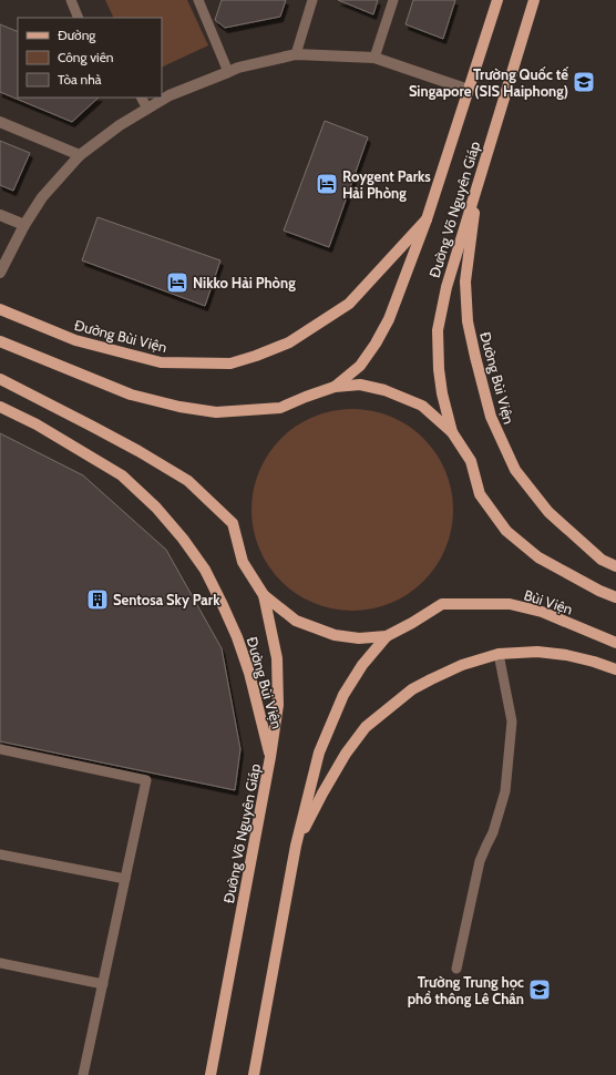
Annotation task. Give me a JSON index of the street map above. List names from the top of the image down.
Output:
{
  "streets": {
    "main road": ["Đường Võ Nguyên Giáp", "Đường Bùi Viện", "Bùi Viện"]
  },
  "crossings": [
    ["Đường Võ Nguyên Giáp", "Đường Bùi Viện"],
    ["Đường Võ Nguyên Giáp", "Bùi Viện"]
  ],
  "places": {
    "school or university": ["Trường Quốc tế Singapore (SIS Haiphong)", "Trường Trung học phổ thông Lê Chân"],
    "hotel": ["Roygent Parks Hải Phòng", "Nikko Hải Phòng"],
    "building": ["Sentosa Sky Park"]
  },
  "legend": ["Đường", "Công viên", "Tòa nhà"]
}
